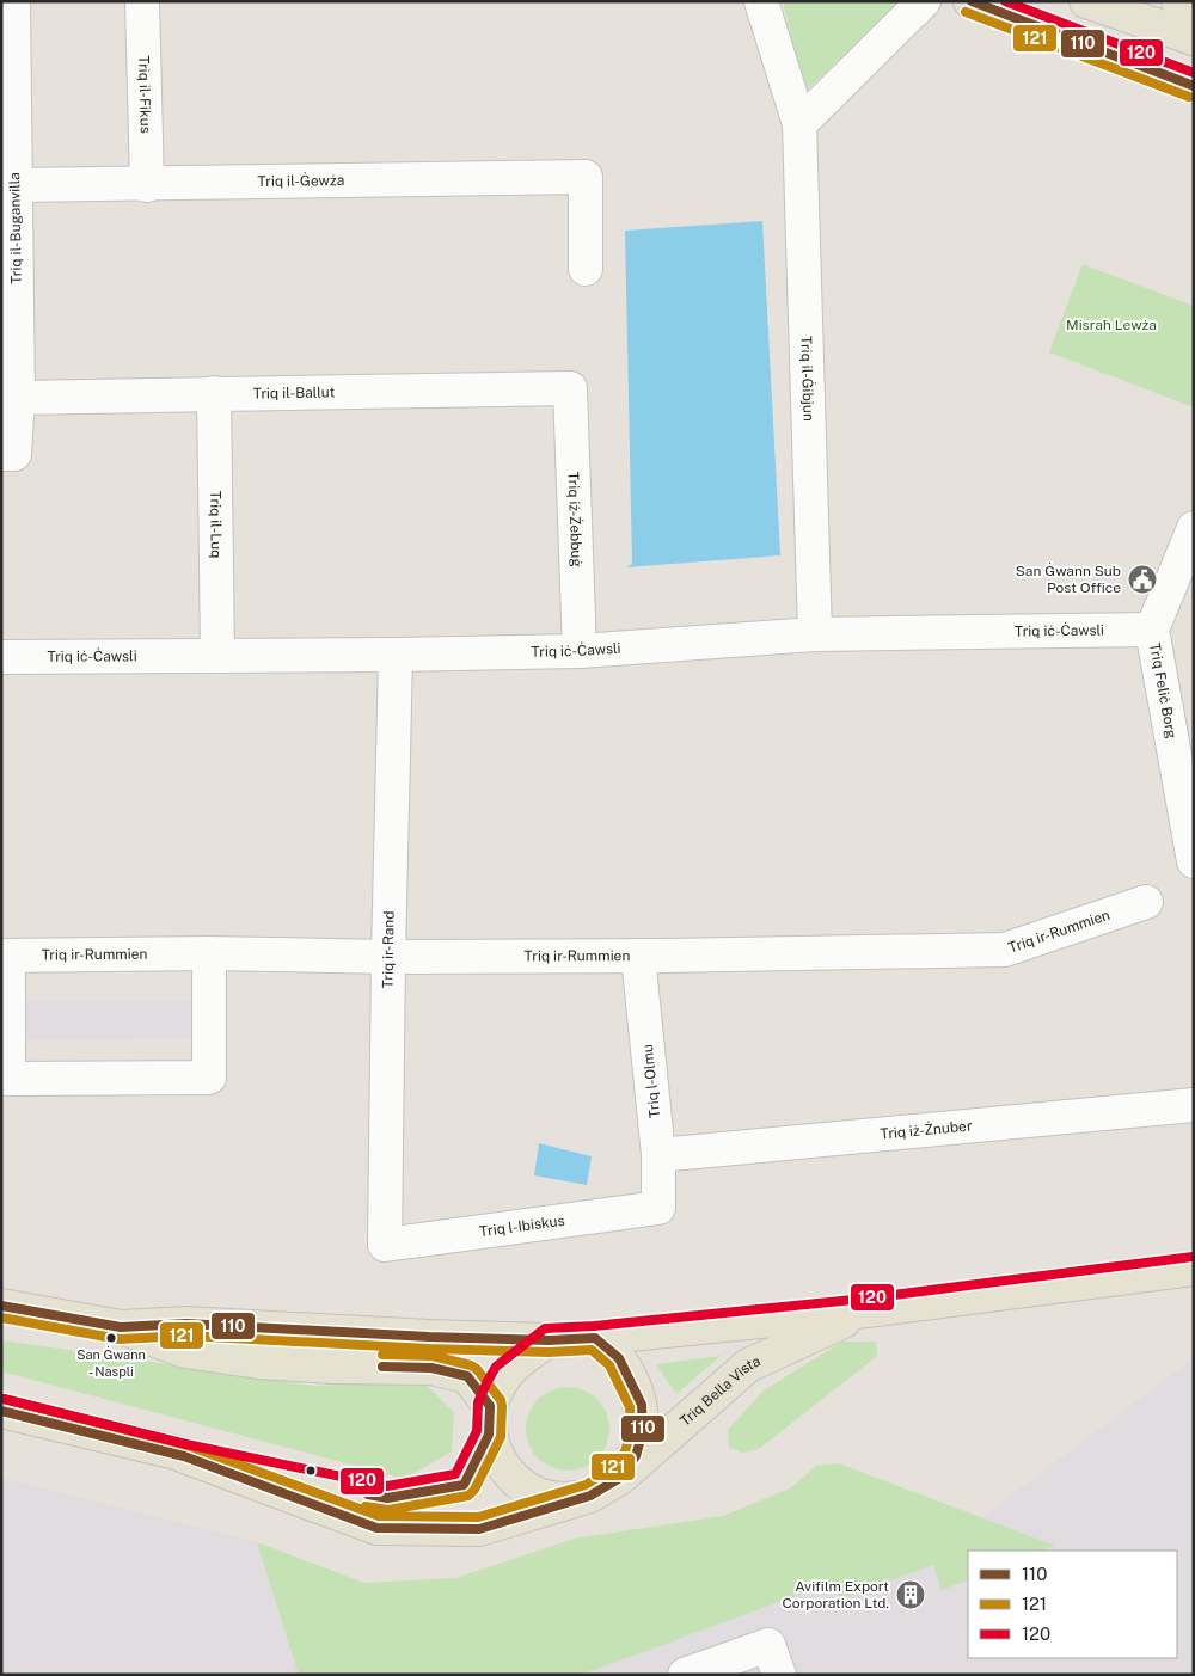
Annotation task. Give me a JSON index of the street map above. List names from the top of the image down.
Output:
{
  "streets": {
    "main road": ["Triq Bella Vista"],
    "street": [
      "Triq il-Fikus",
      "Triq il-Ġewża",
      "Triq il-Buganvilla",
      "Triq il-Ġibjun",
      "Triq il-Ballut",
      "Triq iż-Żebbuġ",
      "Triq il-Luq",
      "Triq iċ-Ċawsli",
      "Triq Feliċ Borg",
      "Triq ir-Rummien",
      "Triq ir-Rand",
      "Triq l-Olmu",
      "Triq iż-Żnuber",
      "Triq l-Ibiskus"
    ]
  },
  "crossings": [
    ["Triq il-Fikus", "Triq il-Ġewża"],
    ["Triq il-Ġewża", "Triq il-Buganvilla"],
    ["Triq il-Buganvilla", "Triq il-Ballut"],
    ["Triq il-Ġibjun", "Triq iċ-Ċawsli"],
    ["Triq il-Ballut", "Triq iż-Żebbuġ"],
    ["Triq il-Ballut", "Triq il-Luq"],
    ["Triq iż-Żebbuġ", "Triq iċ-Ċawsli"],
    ["Triq il-Luq", "Triq iċ-Ċawsli"],
    ["Triq iċ-Ċawsli", "Triq Feliċ Borg"],
    ["Triq iċ-Ċawsli", "Triq ir-Rand"],
    ["Triq ir-Rummien", "Triq ir-Rand"],
    ["Triq ir-Rummien", "Triq l-Olmu"],
    ["Triq ir-Rand", "Triq l-Ibiskus"],
    ["Triq l-Olmu", "Triq iż-Żnuber"],
    ["Triq l-Olmu", "Triq l-Ibiskus"]
  ],
  "parks": ["Misraħ Lewża"],
  "places": {
    "public building": ["San Ġwann Sub Post Office"],
    "other": ["San Ġwann - Naspli"],
    "building": ["Avifilm Export Corporation Ltd."]
  },
  "lines": ["transit line 110", "transit line 120", "transit line 121"],
  "legend": ["110", "121", "120"]
}
